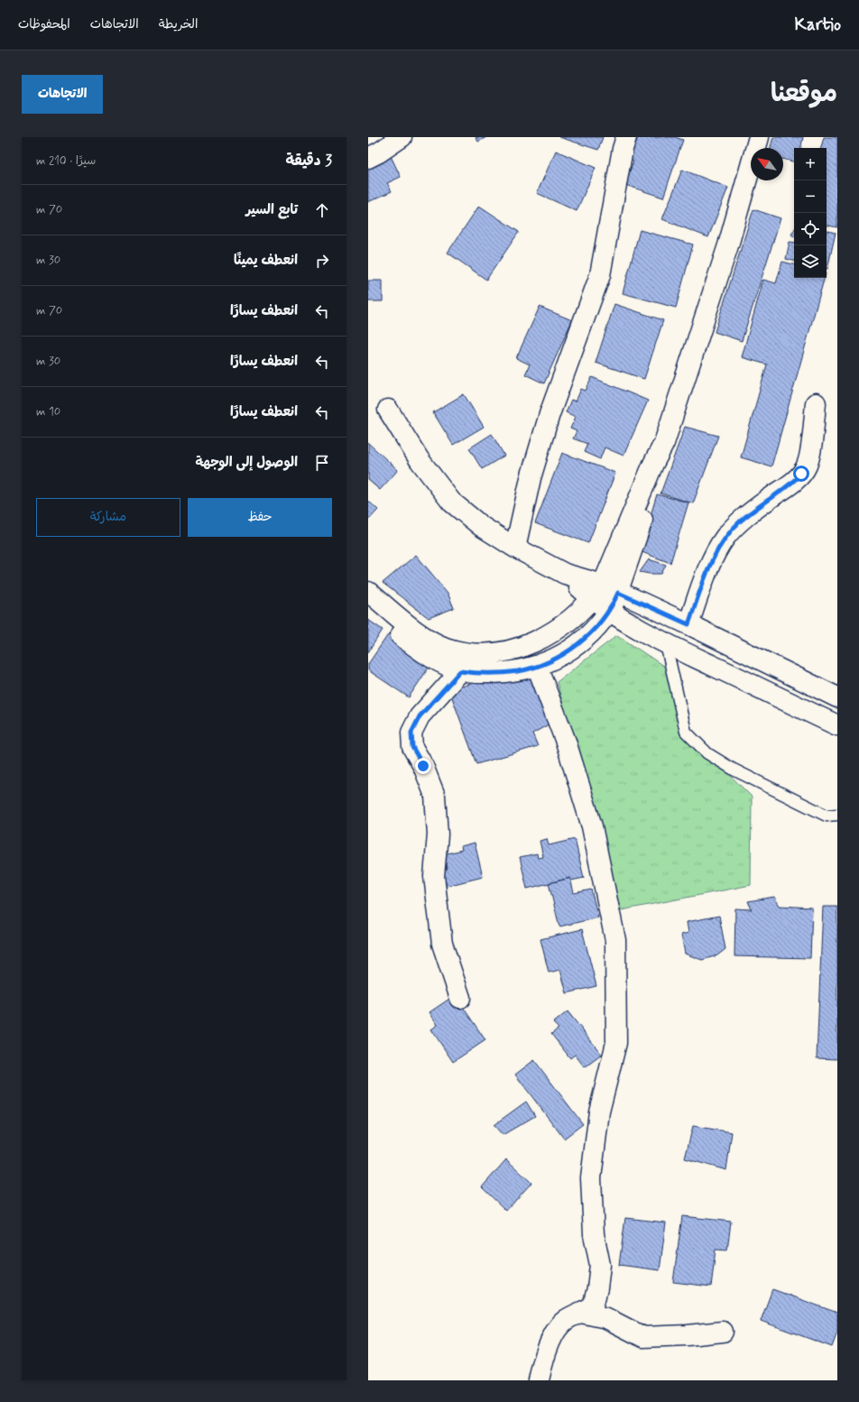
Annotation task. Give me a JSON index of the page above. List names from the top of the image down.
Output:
{
  "north": "top left",
  "page": {
    "header": "Kartio",
    "nav": ["الخريطة", "الاتجاهات", "المحفوظات"],
    "title": "موقعنا",
    "buttons": [
      "الاتجاهات",
      ["حفظ", "مشاركة"]
    ],
    "heading": ["3 دقيقة", "سيرًا · 210 m"],
    "map_buttons": ["+", "−"],
    "list": [
      ["تابع السير", "70 m"],
      ["انعطف يمينًا", "30 m"],
      ["انعطف يسارًا", "70 m"],
      ["انعطف يسارًا", "30 m"],
      ["انعطف يسارًا", "10 m"],
      "الوصول إلى الوجهة"
    ]
  }
}
